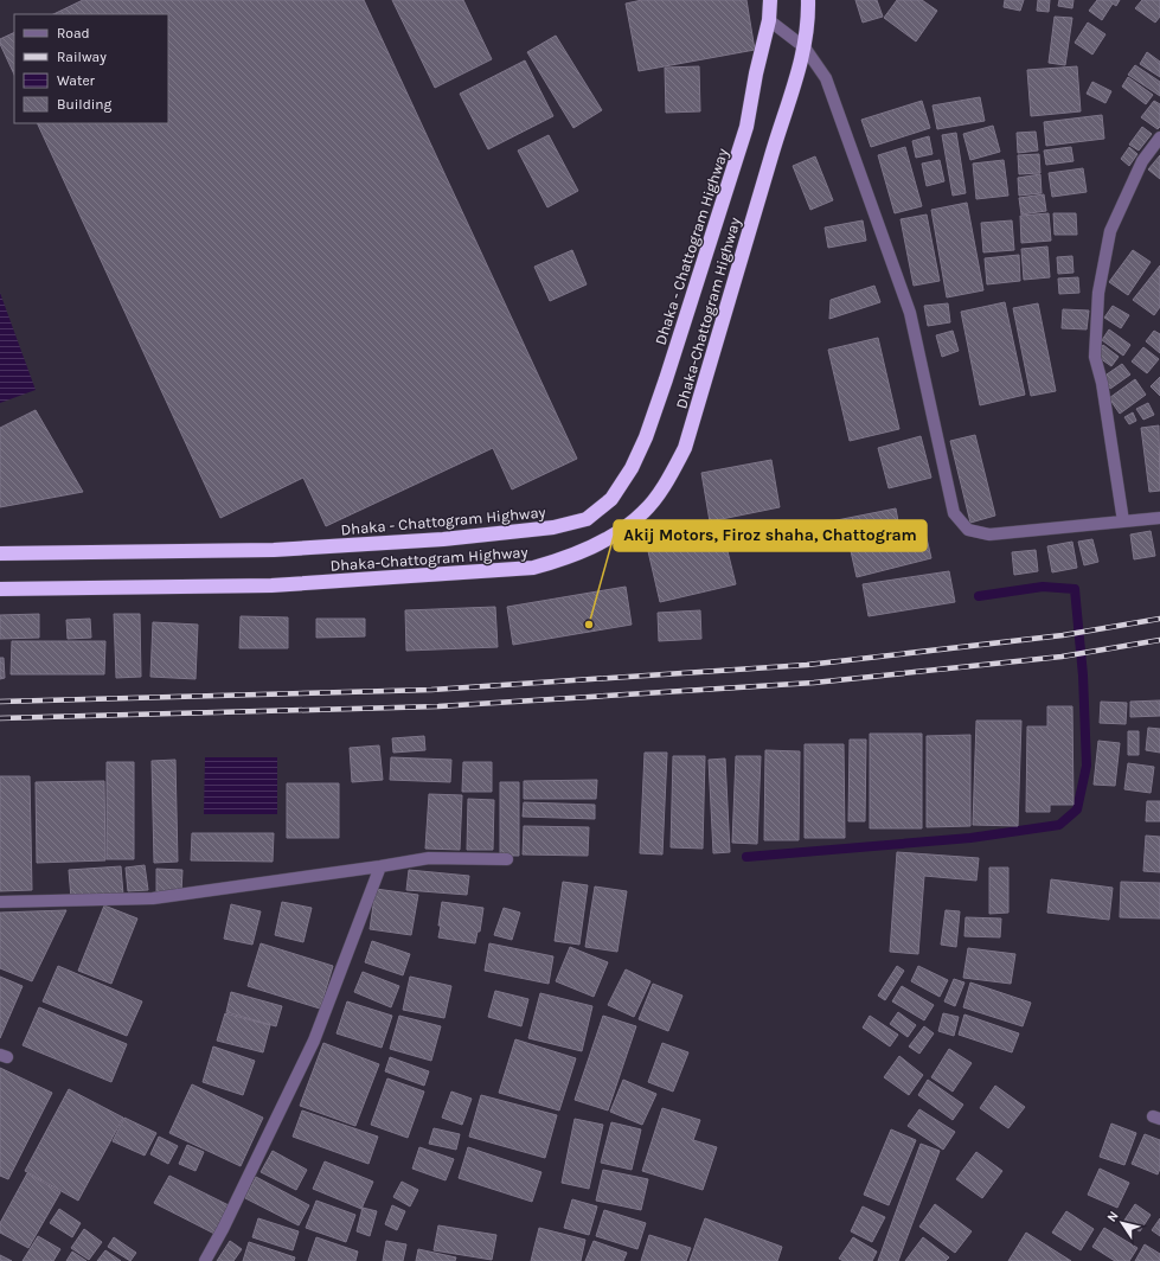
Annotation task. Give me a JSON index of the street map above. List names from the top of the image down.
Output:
{
  "streets": {
    "highway": ["Dhaka - Chattogram Highway", "Dhaka-Chattogram Highway"]
  },
  "places": ["Akij Motors, Firoz shaha, Chattogram"],
  "legend": [
    "Road",
    "Railway",
    "Water",
    "Building"
  ],
  "north": "top left"
}
